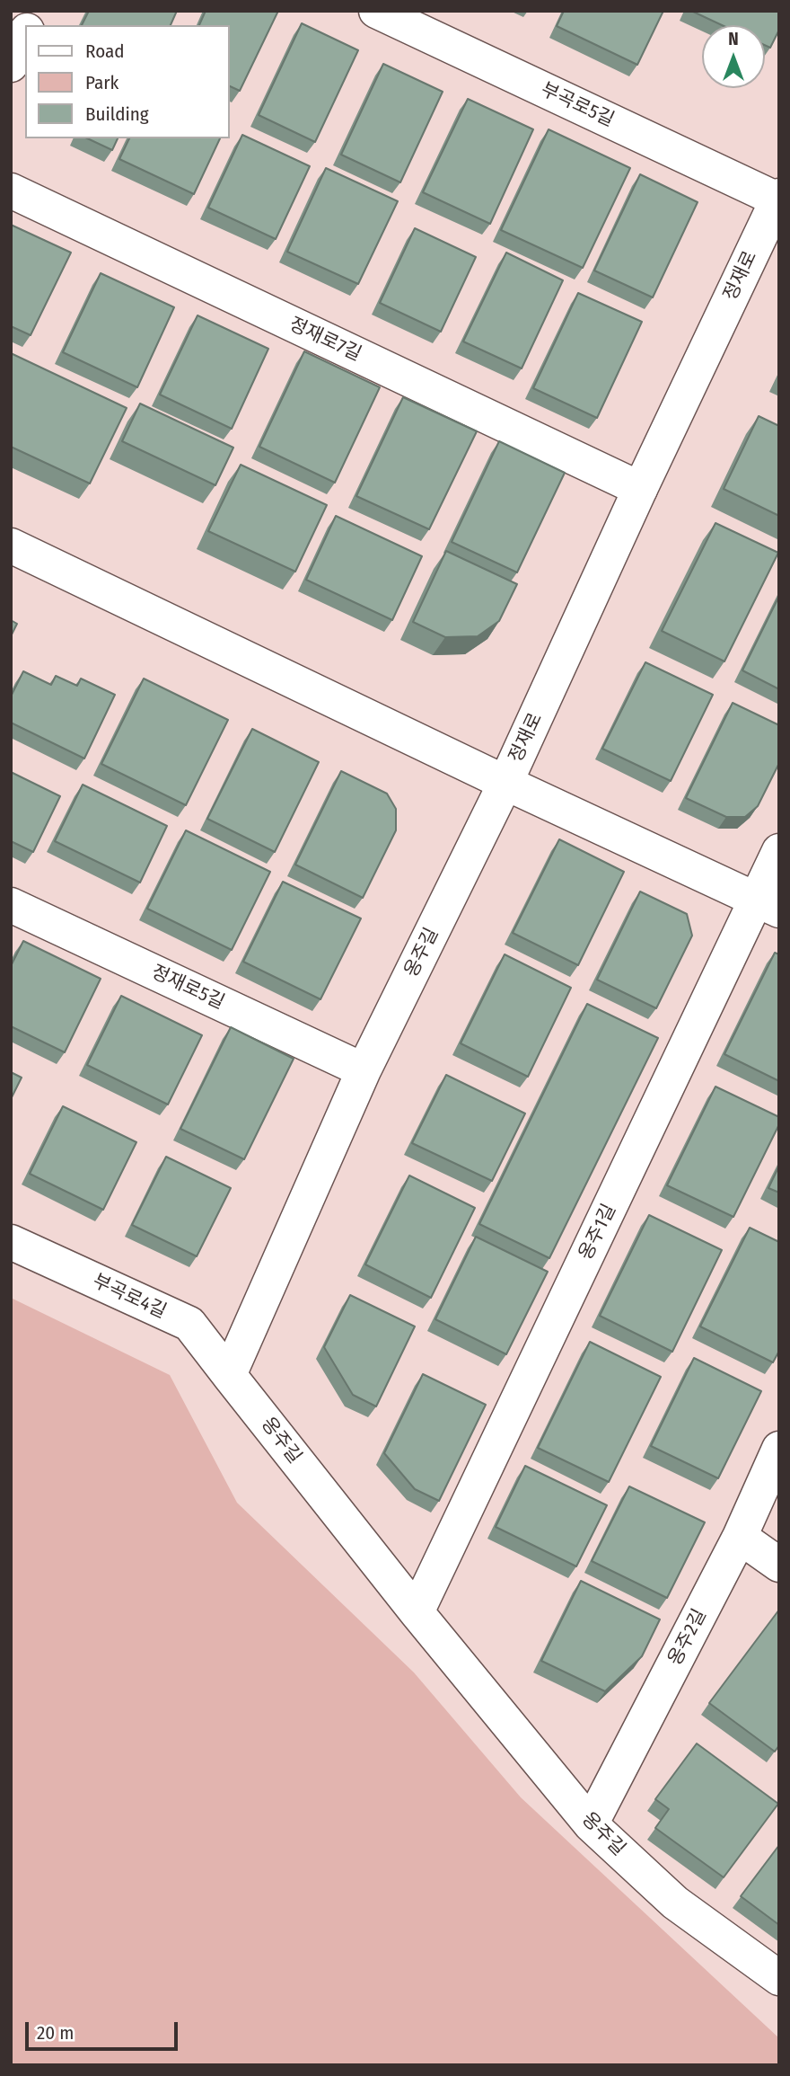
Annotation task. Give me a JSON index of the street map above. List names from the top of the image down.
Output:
{
  "streets": {
    "street": [
      "부곡로5길",
      "정재로",
      "정재로7길",
      "옹주길",
      "정재로5길",
      "옹주1길",
      "부곡로4길",
      "옹주2길"
    ]
  },
  "crossings": [
    ["부곡로5길", "정재로"],
    ["정재로", "정재로7길"],
    ["정재로", "옹주길"],
    ["옹주길", "정재로5길"],
    ["옹주길", "옹주1길"],
    ["옹주길", "부곡로4길"],
    ["옹주길", "옹주2길"]
  ],
  "legend": ["Road", "Park", "Building"],
  "scale_bar": "20 m",
  "north": "top"
}
